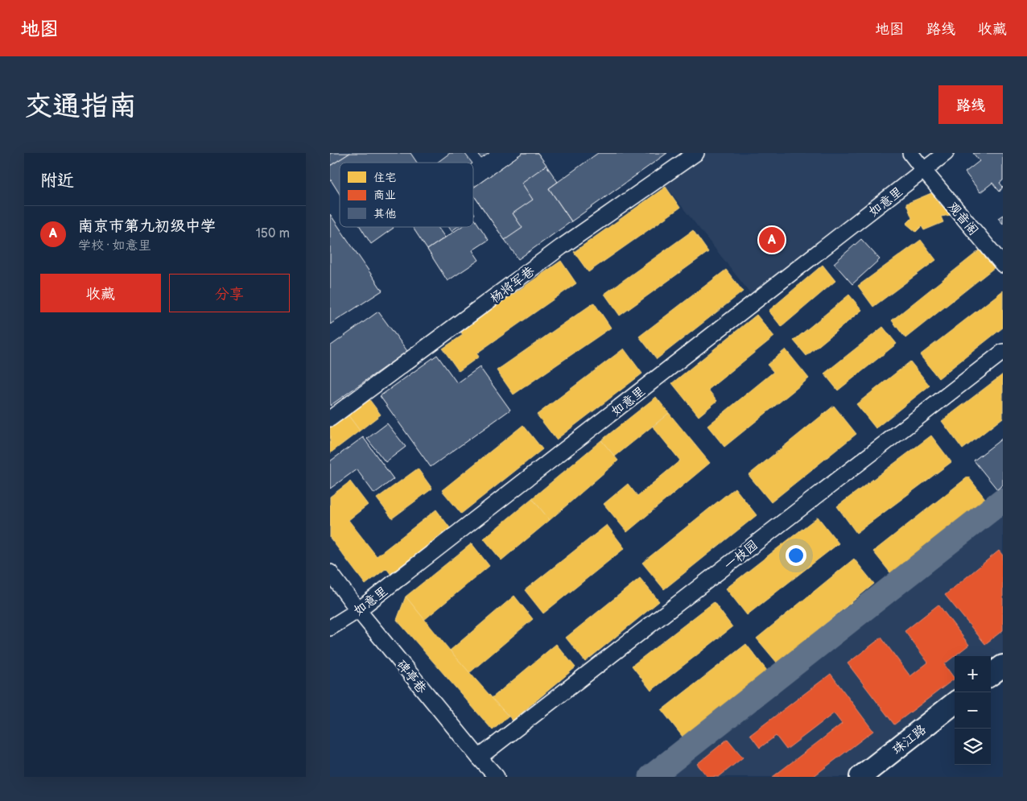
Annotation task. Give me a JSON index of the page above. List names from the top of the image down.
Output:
{
  "streets": {
    "main road": ["珠江路"],
    "street": [
      "如意里",
      "观音阁",
      "杨将军巷",
      "一枝园",
      "碑亭巷"
    ]
  },
  "crossings": [
    ["如意里", "观音阁"],
    ["如意里", "碑亭巷"],
    ["一枝园", "碑亭巷"]
  ],
  "legend": ["住宅", "商业", "其他"],
  "page": {
    "header": "地图",
    "nav": ["地图", "路线", "收藏"],
    "buttons": [
      "路线",
      ["收藏", "分享"]
    ],
    "title": "交通指南",
    "heading": "附近",
    "list": [
      {
        "mark": "A",
        "name": "南京市第九初级中学",
        "note": "学校 · 如意里",
        "value": "150 m"
      }
    ],
    "pins": "A",
    "map_buttons": ["+", "−"]
  }
}
